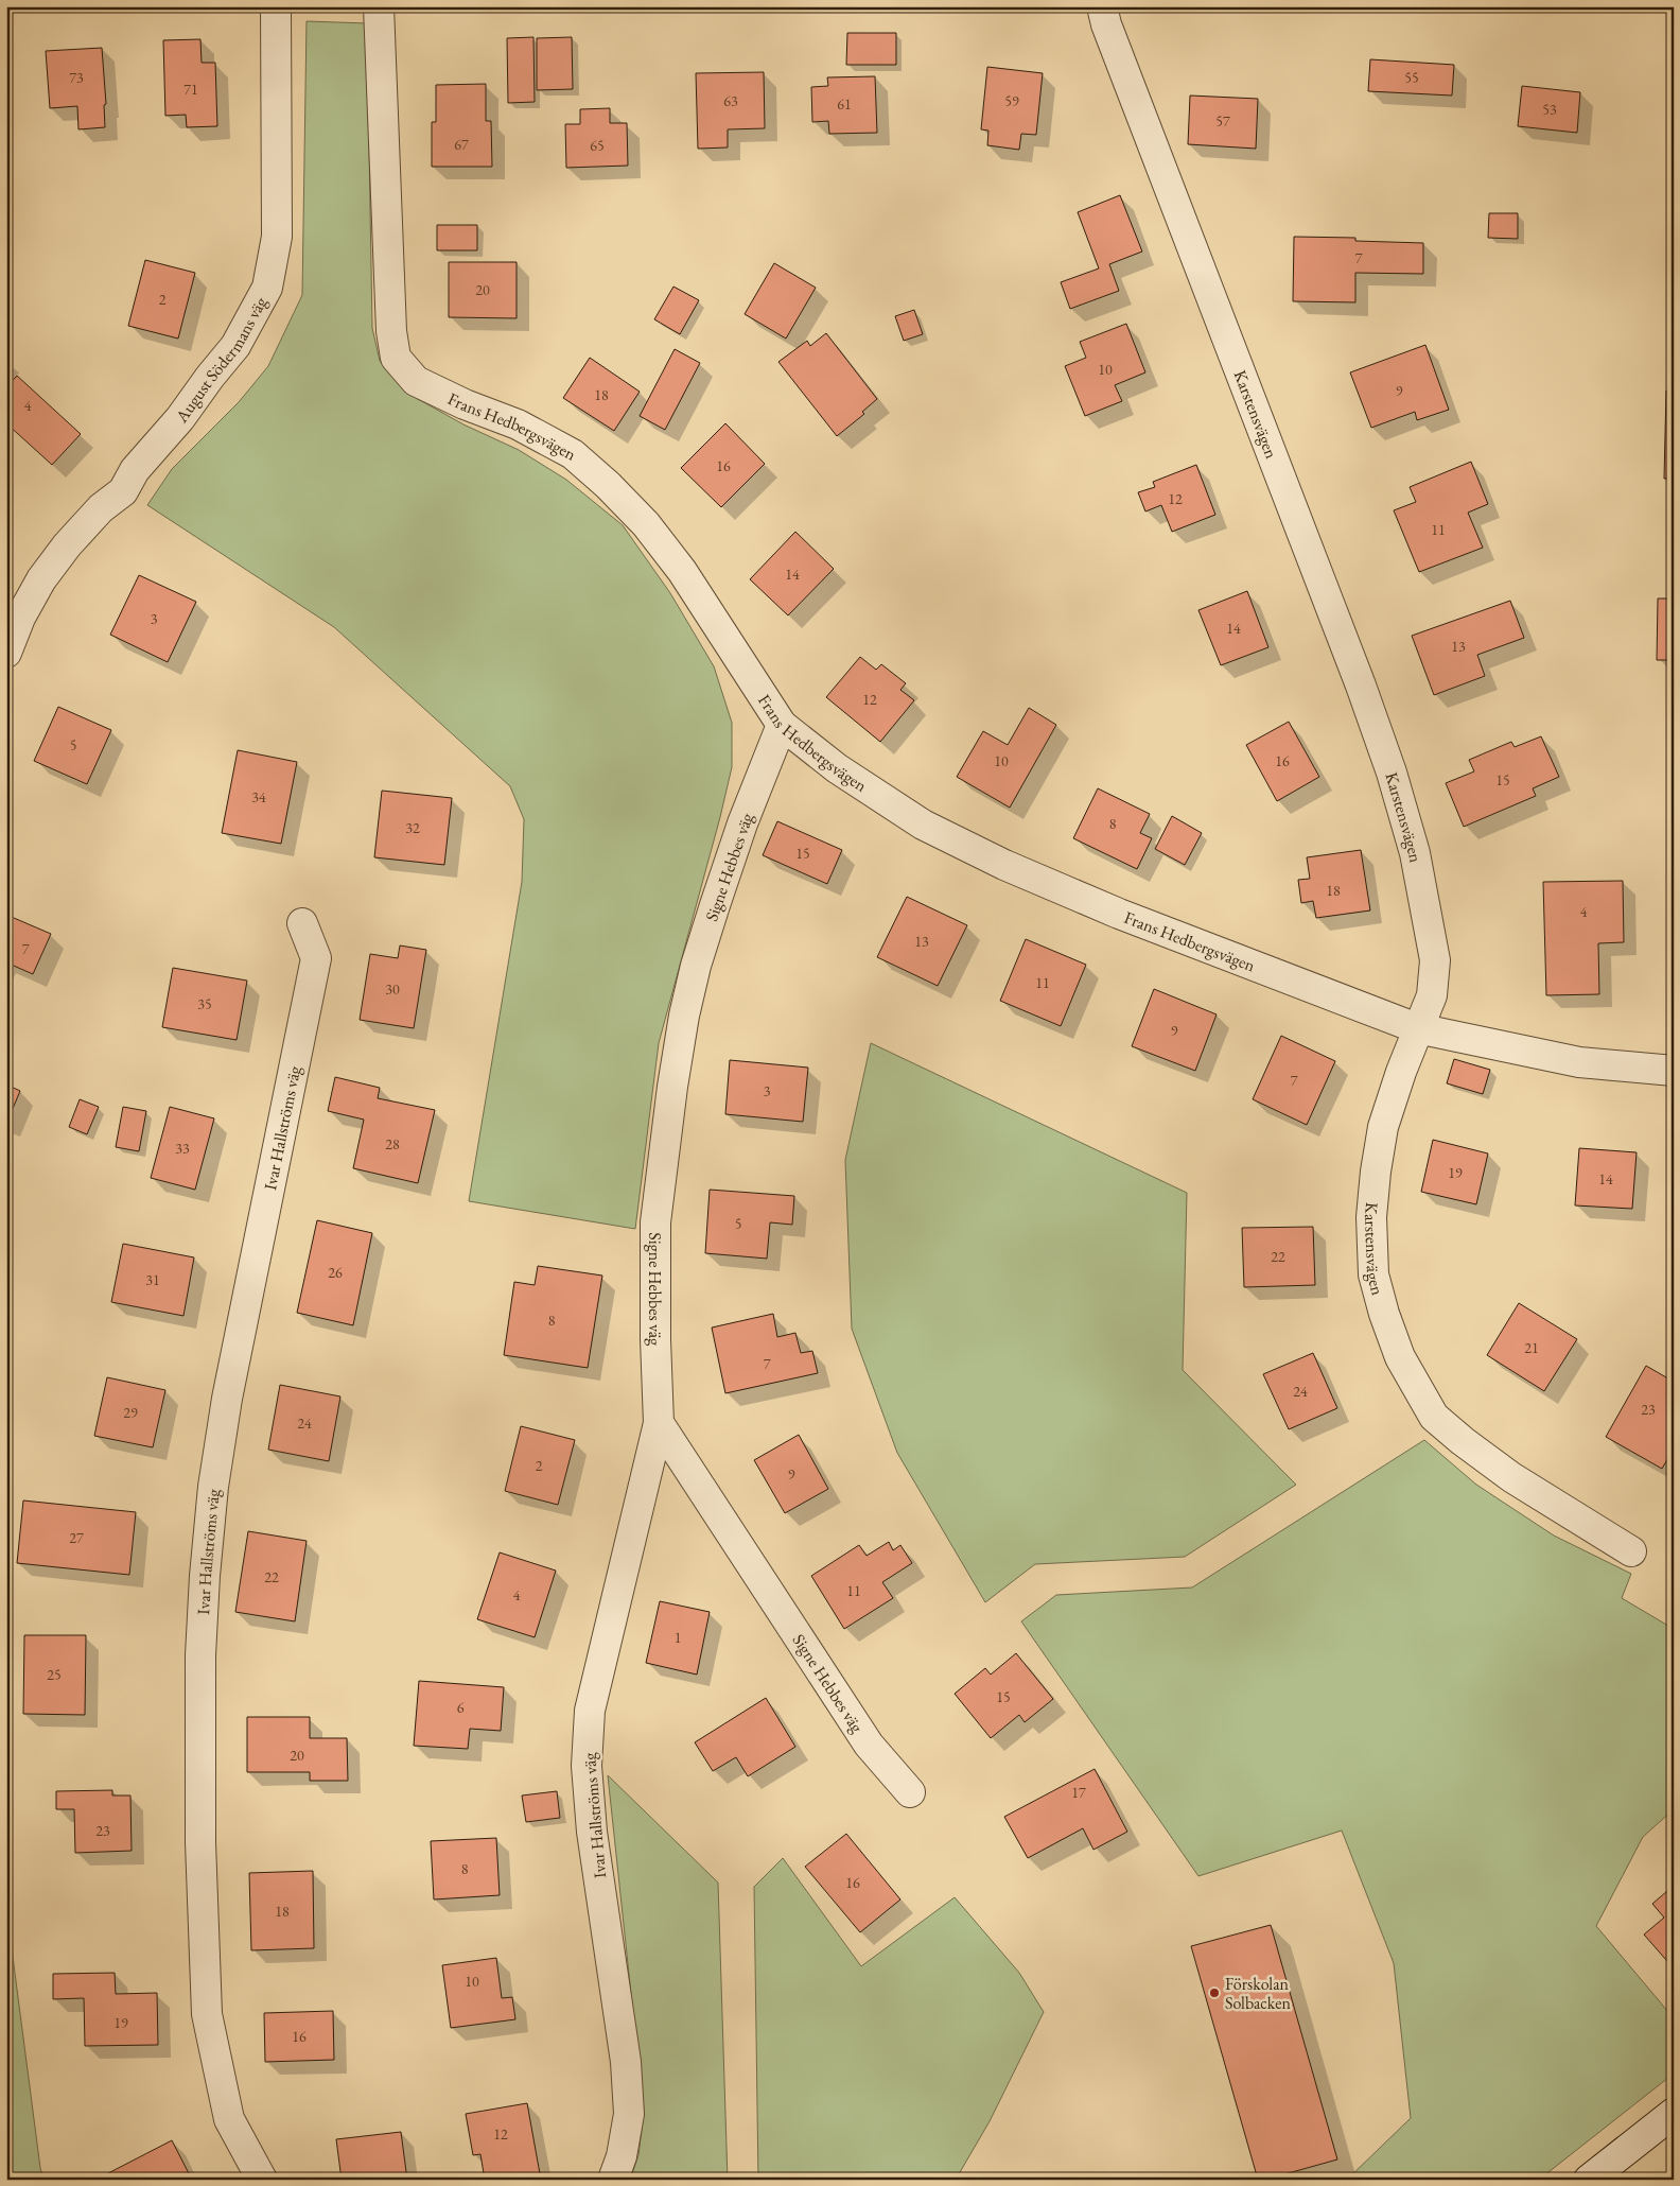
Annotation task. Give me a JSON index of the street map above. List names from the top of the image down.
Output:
{
  "streets": {
    "street": [
      "August Södermans väg",
      "Karstensvägen",
      "Frans Hedbergsvägen",
      "Signe Hebbes väg",
      "Ivar Hallströms väg"
    ]
  },
  "crossings": [
    ["Karstensvägen", "Frans Hedbergsvägen"],
    ["Frans Hedbergsvägen", "Signe Hebbes väg"],
    ["Signe Hebbes väg", "Ivar Hallströms väg"]
  ],
  "places": ["Förskolan Solbacken"],
  "house_numbers": [
    "73",
    "55",
    "71",
    "63",
    "59",
    "61",
    "53",
    "57",
    "67",
    "65",
    "7",
    "20",
    "2",
    "10",
    "9",
    "18",
    "4",
    "16",
    "12",
    "11",
    "14",
    "3",
    "14",
    "13",
    "12",
    "5",
    "10",
    "16",
    "15",
    "34",
    "8",
    "32",
    "15",
    "18",
    "4",
    "13",
    "7",
    "11",
    "30",
    "35",
    "9",
    "7",
    "3",
    "28",
    "33",
    "19",
    "14",
    "5",
    "22",
    "26",
    "31",
    "8",
    "21",
    "7",
    "24",
    "23",
    "29",
    "24",
    "2",
    "9",
    "27",
    "22",
    "11",
    "4",
    "1",
    "25",
    "15",
    "6",
    "20",
    "17",
    "23",
    "8",
    "16",
    "18",
    "10",
    "19",
    "16",
    "12"
  ]
}
